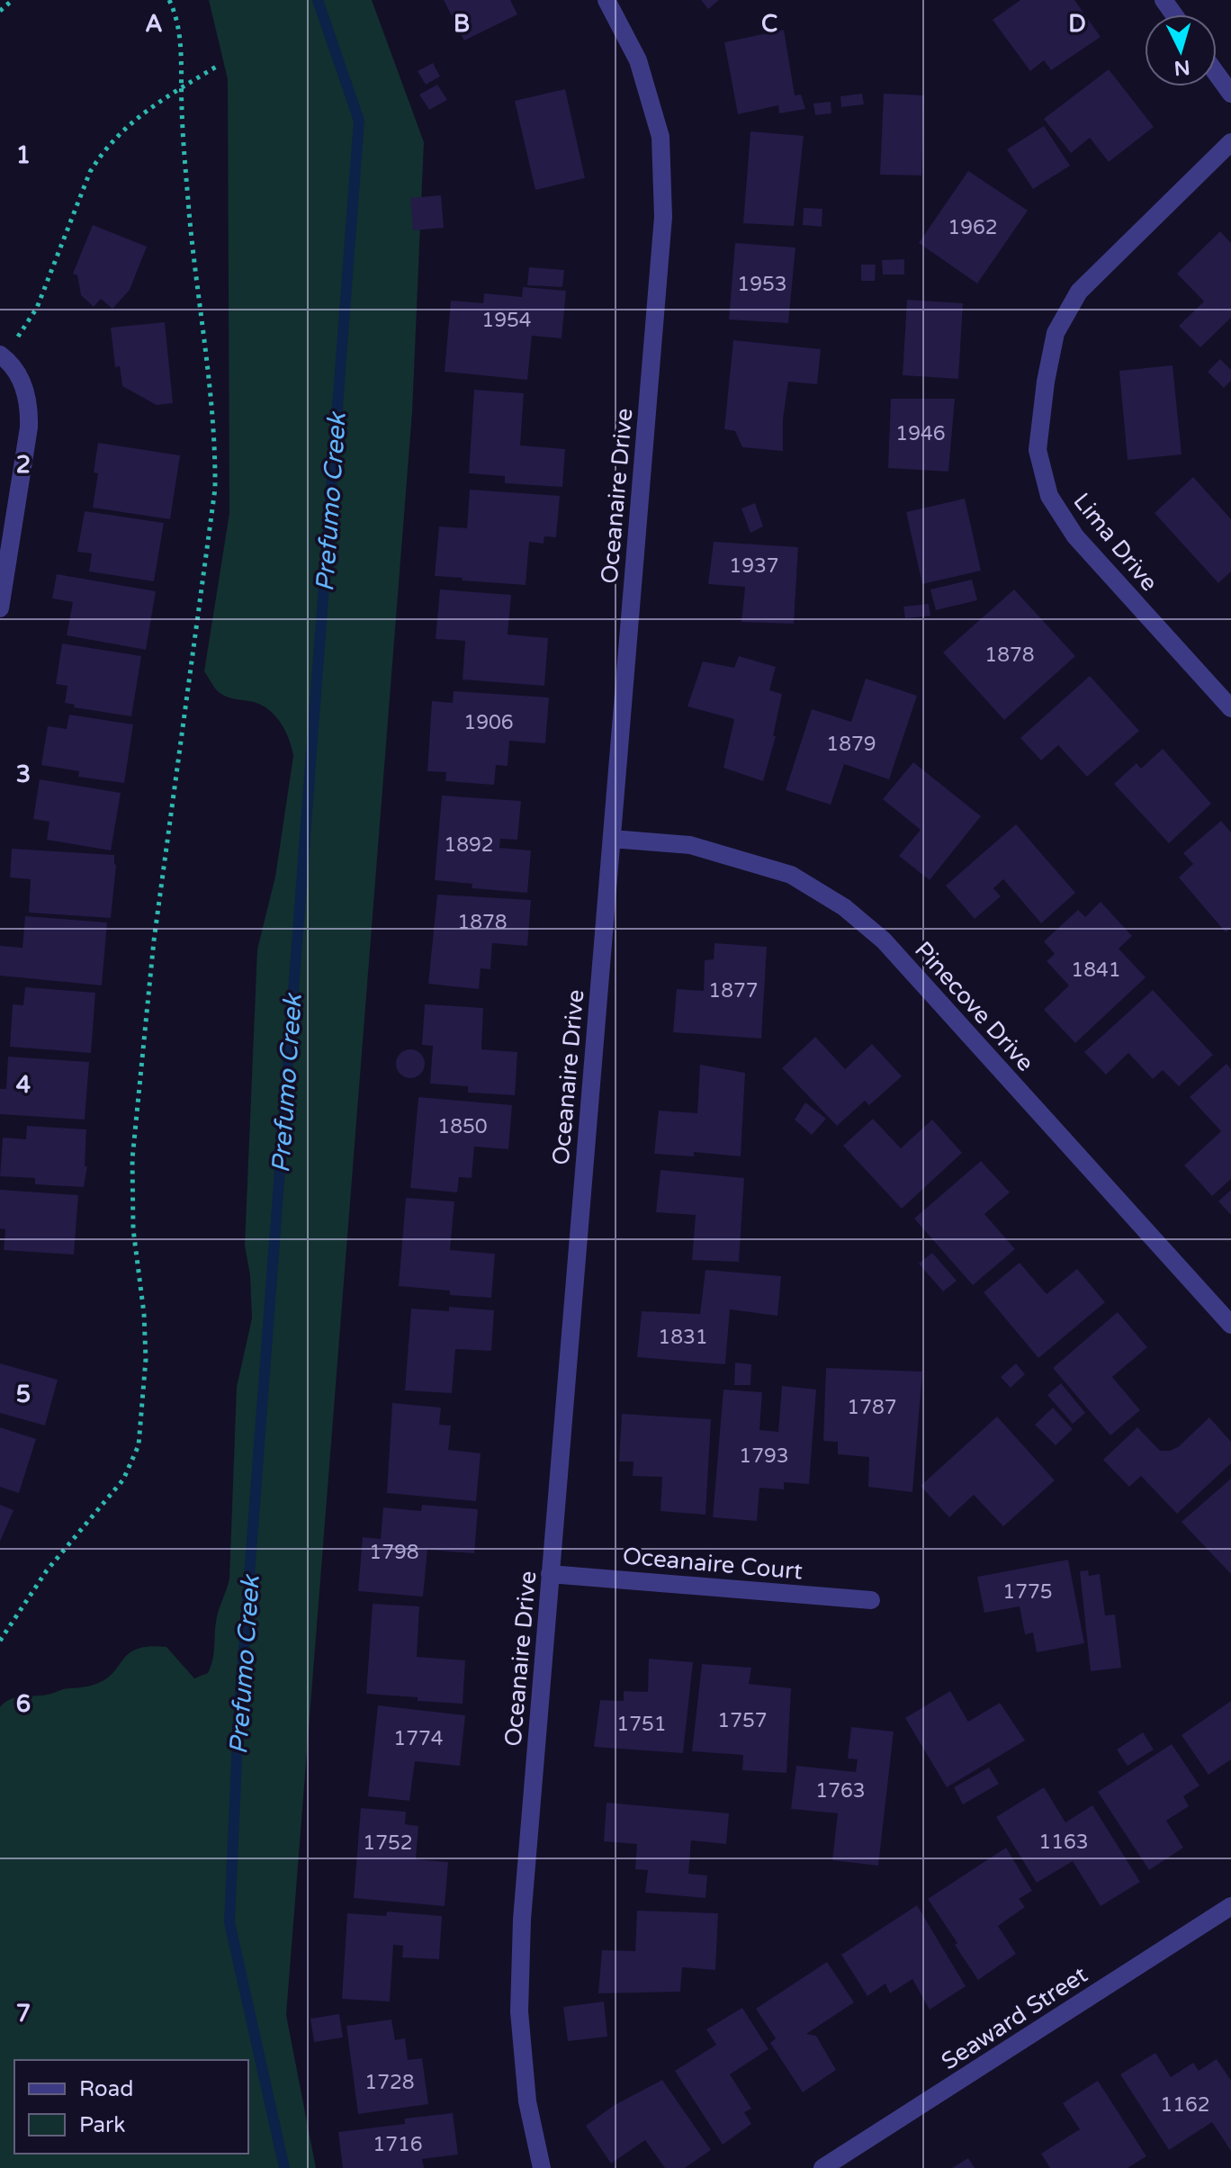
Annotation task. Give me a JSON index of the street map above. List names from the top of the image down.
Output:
{
  "streets": {
    "street": [
      "Oceanaire Drive",
      "Lima Drive",
      "Pinecove Drive",
      "Oceanaire Court",
      "Seaward Street"
    ]
  },
  "crossings": [
    ["Oceanaire Drive", "Pinecove Drive"],
    ["Oceanaire Drive", "Oceanaire Court"]
  ],
  "water": ["Prefumo Creek"],
  "house_numbers": [
    "1962",
    "1953",
    "1954",
    "1946",
    "1937",
    "1878",
    "1906",
    "1879",
    "1892",
    "1878",
    "1841",
    "1877",
    "1850",
    "1831",
    "1787",
    "1793",
    "1798",
    "1775",
    "1757",
    "1751",
    "1774",
    "1763",
    "1163",
    "1752",
    "1728",
    "1162",
    "1716"
  ],
  "legend": ["Road", "Park"],
  "north": "bottom",
  "grid": {
    "columns": [
      "A",
      "B",
      "C",
      "D"
    ],
    "rows": [
      "1",
      "2",
      "3",
      "4",
      "5",
      "6",
      "7"
    ]
  }
}
